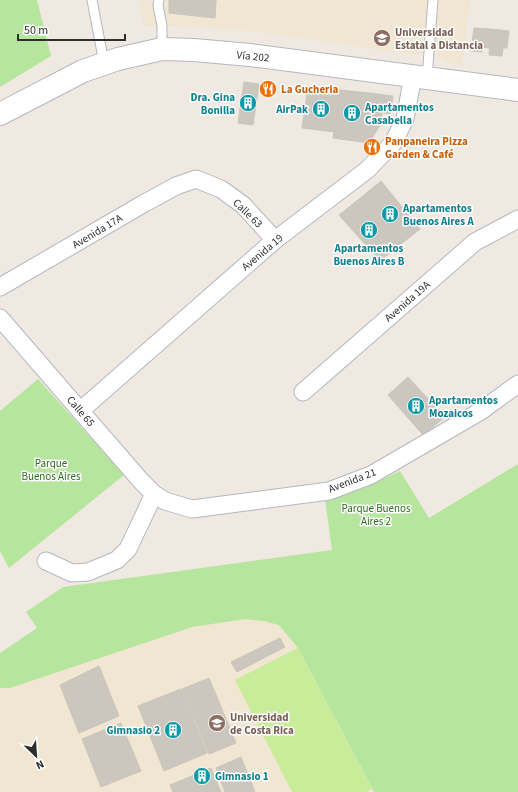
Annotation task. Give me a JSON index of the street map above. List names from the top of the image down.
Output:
{
  "streets": {
    "main road": ["Vía 202"],
    "street": [
      "Calle 63",
      "Avenida 17A",
      "Avenida 19",
      "Avenida 19A",
      "Calle 65",
      "Avenida 21"
    ]
  },
  "crossings": [
    ["Vía 202", "Avenida 19"],
    ["Calle 63", "Avenida 17A"],
    ["Calle 63", "Avenida 19"],
    ["Avenida 19", "Calle 65"],
    ["Calle 65", "Avenida 21"]
  ],
  "parks": ["Parque Buenos Aires", "Parque Buenos Aires 2"],
  "places": {
    "school or university": ["Universidad Estatal a Distancia", "Universidad de Costa Rica"],
    "restaurant": ["La Gucheria", "Panpaneira Pizza Garden & Café"],
    "building": [
      "Dra. Gina Bonilla",
      "AirPak",
      "Apartamentos Casabella",
      "Apartamentos Buenos Aires A",
      "Apartamentos Buenos Aires B",
      "Apartamentos Mozaicos",
      "Gimnasio 2",
      "Gimnasio 1"
    ]
  },
  "scale_bar": "50 m",
  "north": "bottom right"
}
